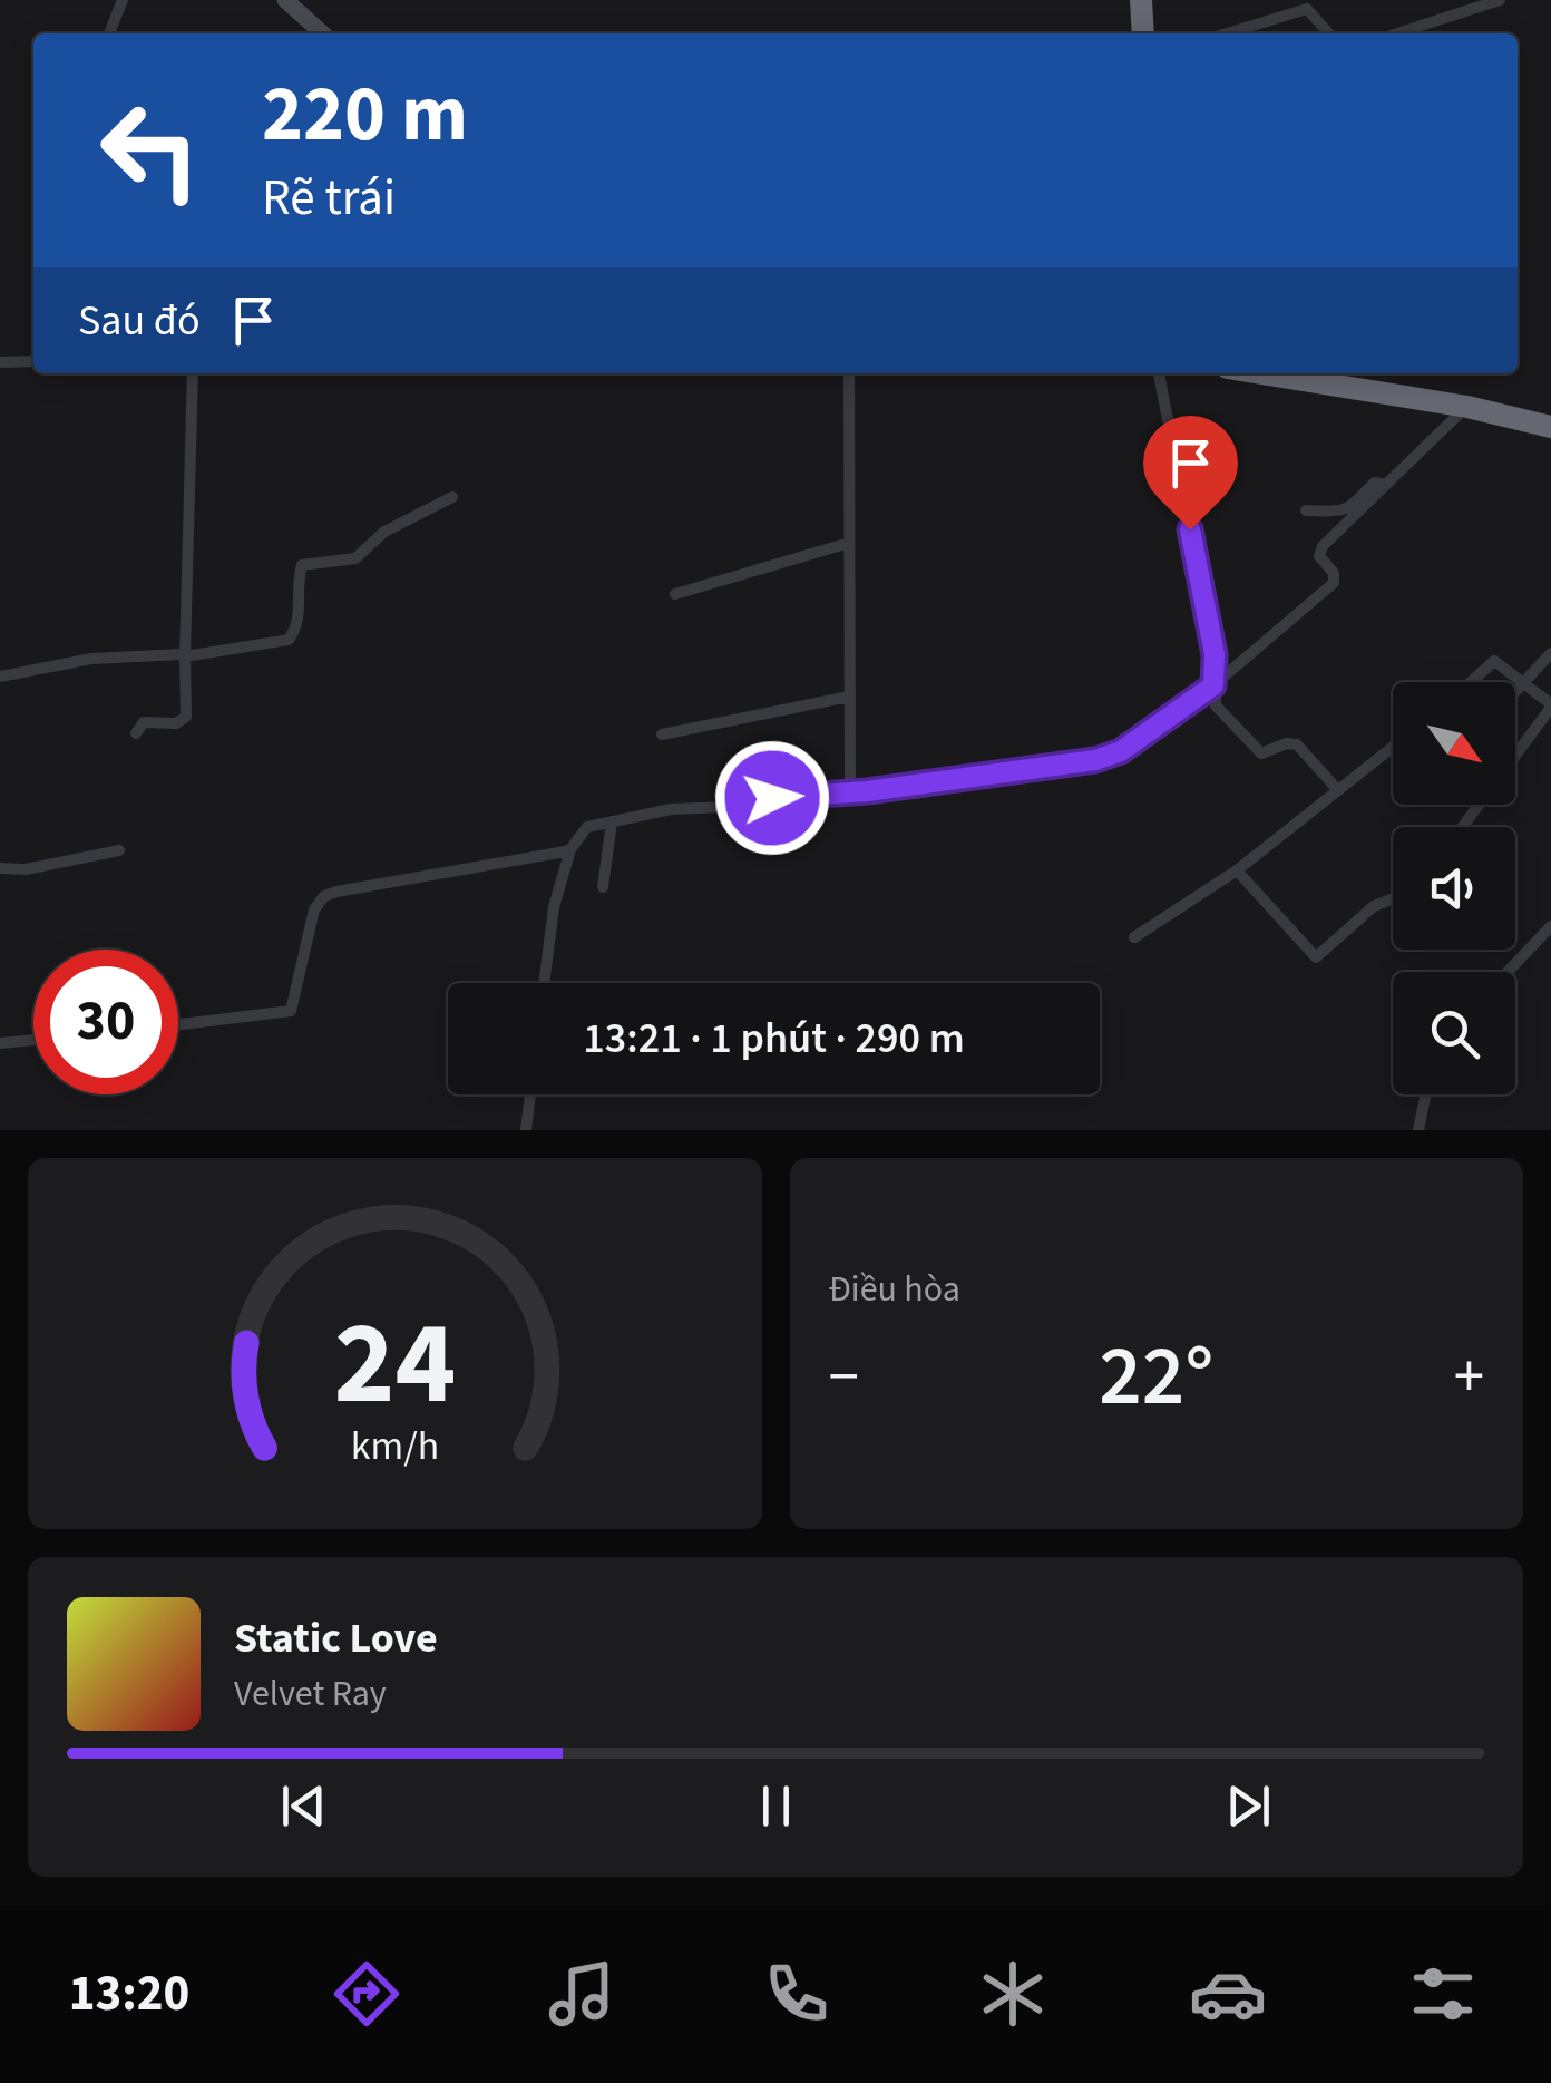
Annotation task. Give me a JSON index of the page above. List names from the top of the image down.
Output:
{
  "north": "bottom right",
  "page": {
    "turn": ["220 m", "Rẽ trái"],
    "then": "Sau đó",
    "limit": "30",
    "trip": "13:21 · 1 phút · 290 m",
    "tile": "Điều hòa",
    "heat": ["−", "22°", "+"],
    "song": ["Static Love", "Velvet Ray"],
    "tabs": "13:20",
    "gauge": ["24", "km/h"]
  }
}
